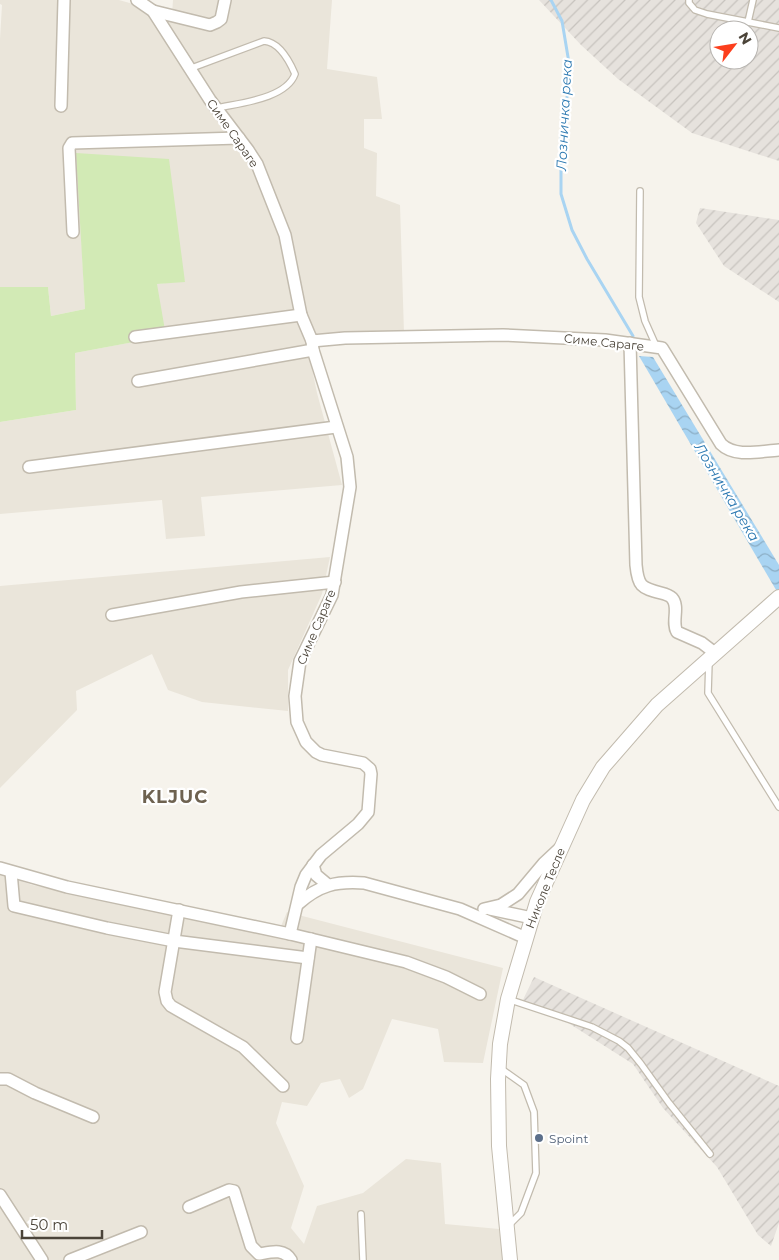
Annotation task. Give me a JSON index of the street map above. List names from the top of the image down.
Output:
{
  "streets": {
    "street": ["Симе Сараге", "Николе Тесле"]
  },
  "districts": ["KLJUC"],
  "water": ["Лозничка река"],
  "places": ["Spoint"],
  "scale_bar": "50 m",
  "north": "top right"
}
